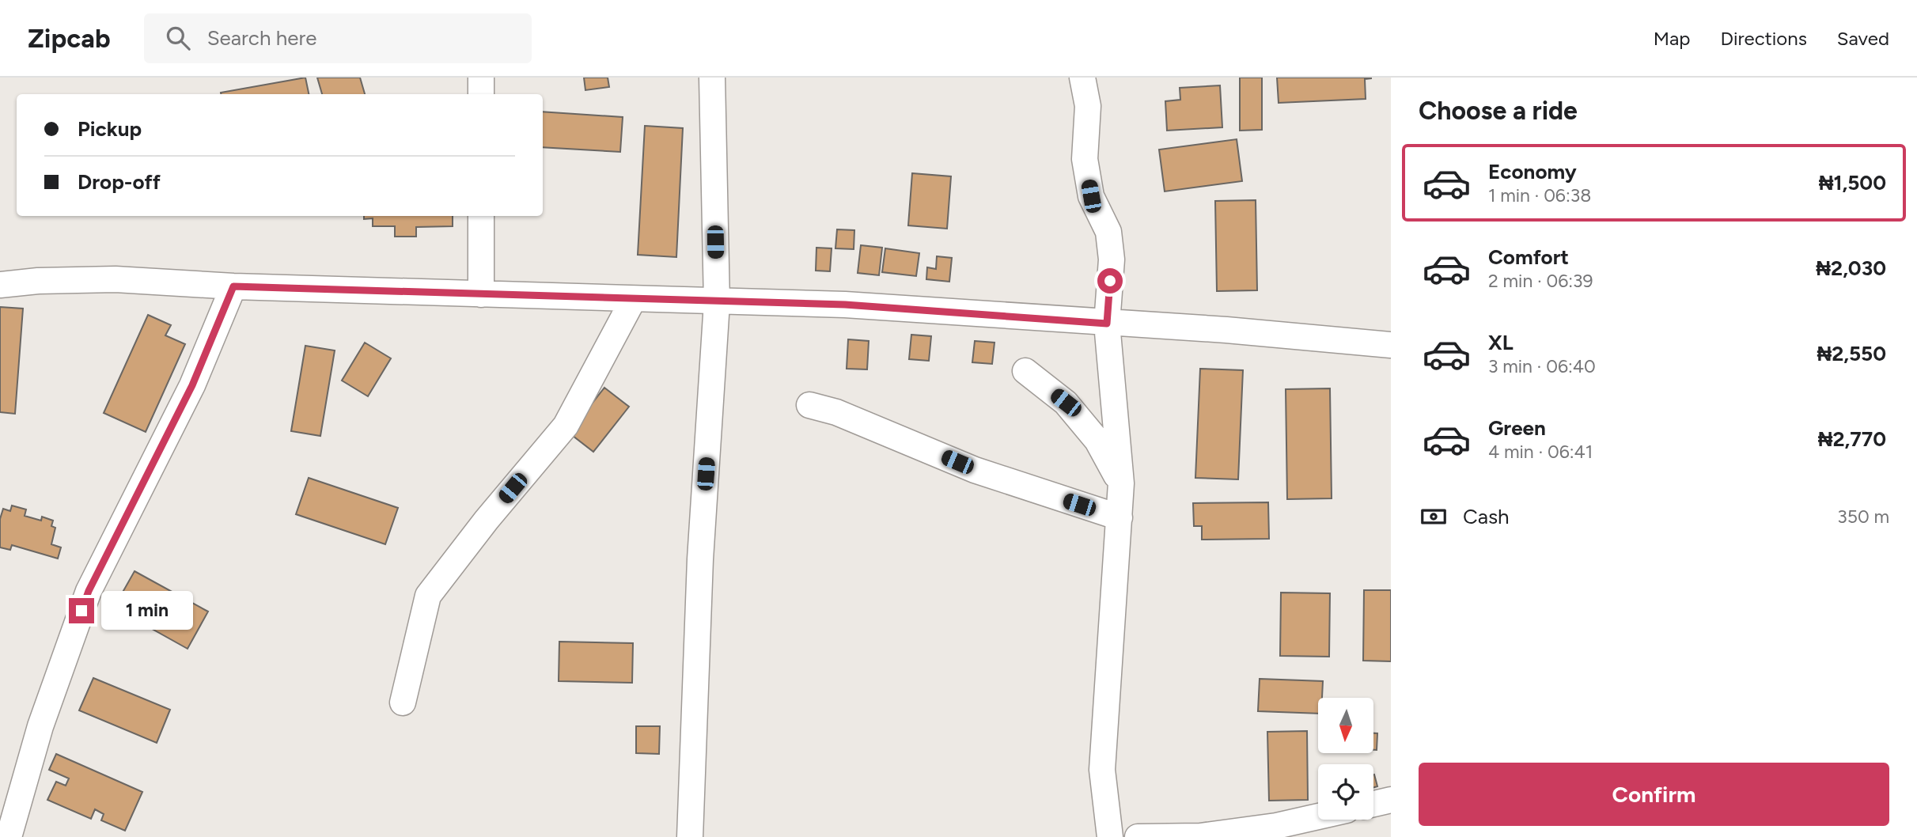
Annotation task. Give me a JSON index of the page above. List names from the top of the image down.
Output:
{
  "north": "bottom",
  "page": {
    "header": "Zipcab",
    "search": "Search here",
    "nav": ["Map", "Directions", "Saved"],
    "heading": "Choose a ride",
    "banner": ["Pickup", "Drop-off"],
    "list": [
      {
        "name": "Economy",
        "note": "1 min · 06:38",
        "value": "₦1,500"
      },
      {
        "name": "Comfort",
        "note": "2 min · 06:39",
        "value": "₦2,030"
      },
      {
        "name": "XL",
        "note": "3 min · 06:40",
        "value": "₦2,550"
      },
      {
        "name": "Green",
        "note": "4 min · 06:41",
        "value": "₦2,770"
      }
    ],
    "pay": ["Cash", "350 m"],
    "bubble": "1 min",
    "buttons": "Confirm"
  }
}
